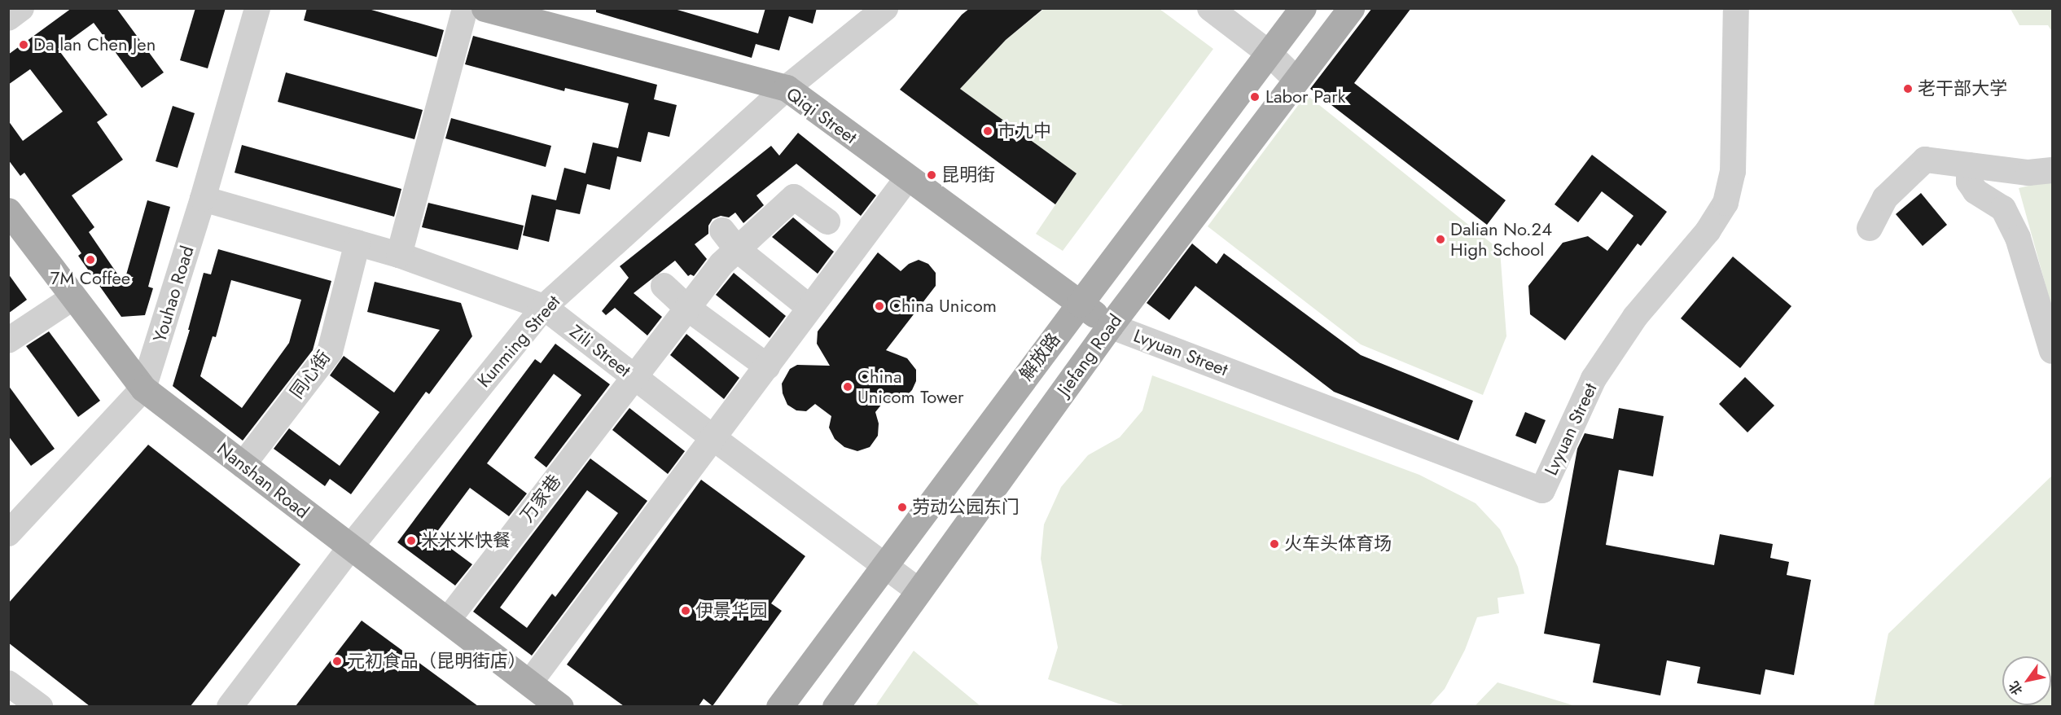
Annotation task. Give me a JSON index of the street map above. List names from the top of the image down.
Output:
{
  "streets": {
    "main road": [
      "Qiqi Street",
      "Jiefang Road",
      "解放路",
      "Nanshan Road"
    ],
    "street": [
      "Youhao Road",
      "Kunming Street",
      "Zili Street",
      "Lvyuan Street",
      "同心街",
      "万家巷"
    ]
  },
  "crossings": [
    ["Qiqi Street", "Kunming Street"],
    ["Qiqi Street", "Lvyuan Street"],
    ["Qiqi Street", "Jiefang Road"],
    ["Qiqi Street", "解放路"],
    ["Youhao Road", "Zili Street"],
    ["Youhao Road", "Nanshan Road"],
    ["Kunming Street", "Zili Street"],
    ["Kunming Street", "Nanshan Road"],
    ["Zili Street", "Jiefang Road"],
    ["Zili Street", "解放路"],
    ["Zili Street", "同心街"],
    ["Zili Street", "万家巷"],
    ["Lvyuan Street", "Jiefang Road"],
    ["同心街", "Nanshan Road"],
    ["Nanshan Road", "万家巷"]
  ],
  "places": [
    "Da lan Chen Jen",
    "老干部大学",
    "Labor Park",
    "市九中",
    "昆明街",
    "Dalian No.24 High School",
    "7M Coffee",
    "China Unicom",
    "China Unicom Tower",
    "劳动公园东门",
    "米米米快餐",
    "火车头体育场",
    "伊景华园",
    "元初食品（昆明街店）"
  ],
  "north": "bottom left"
}
